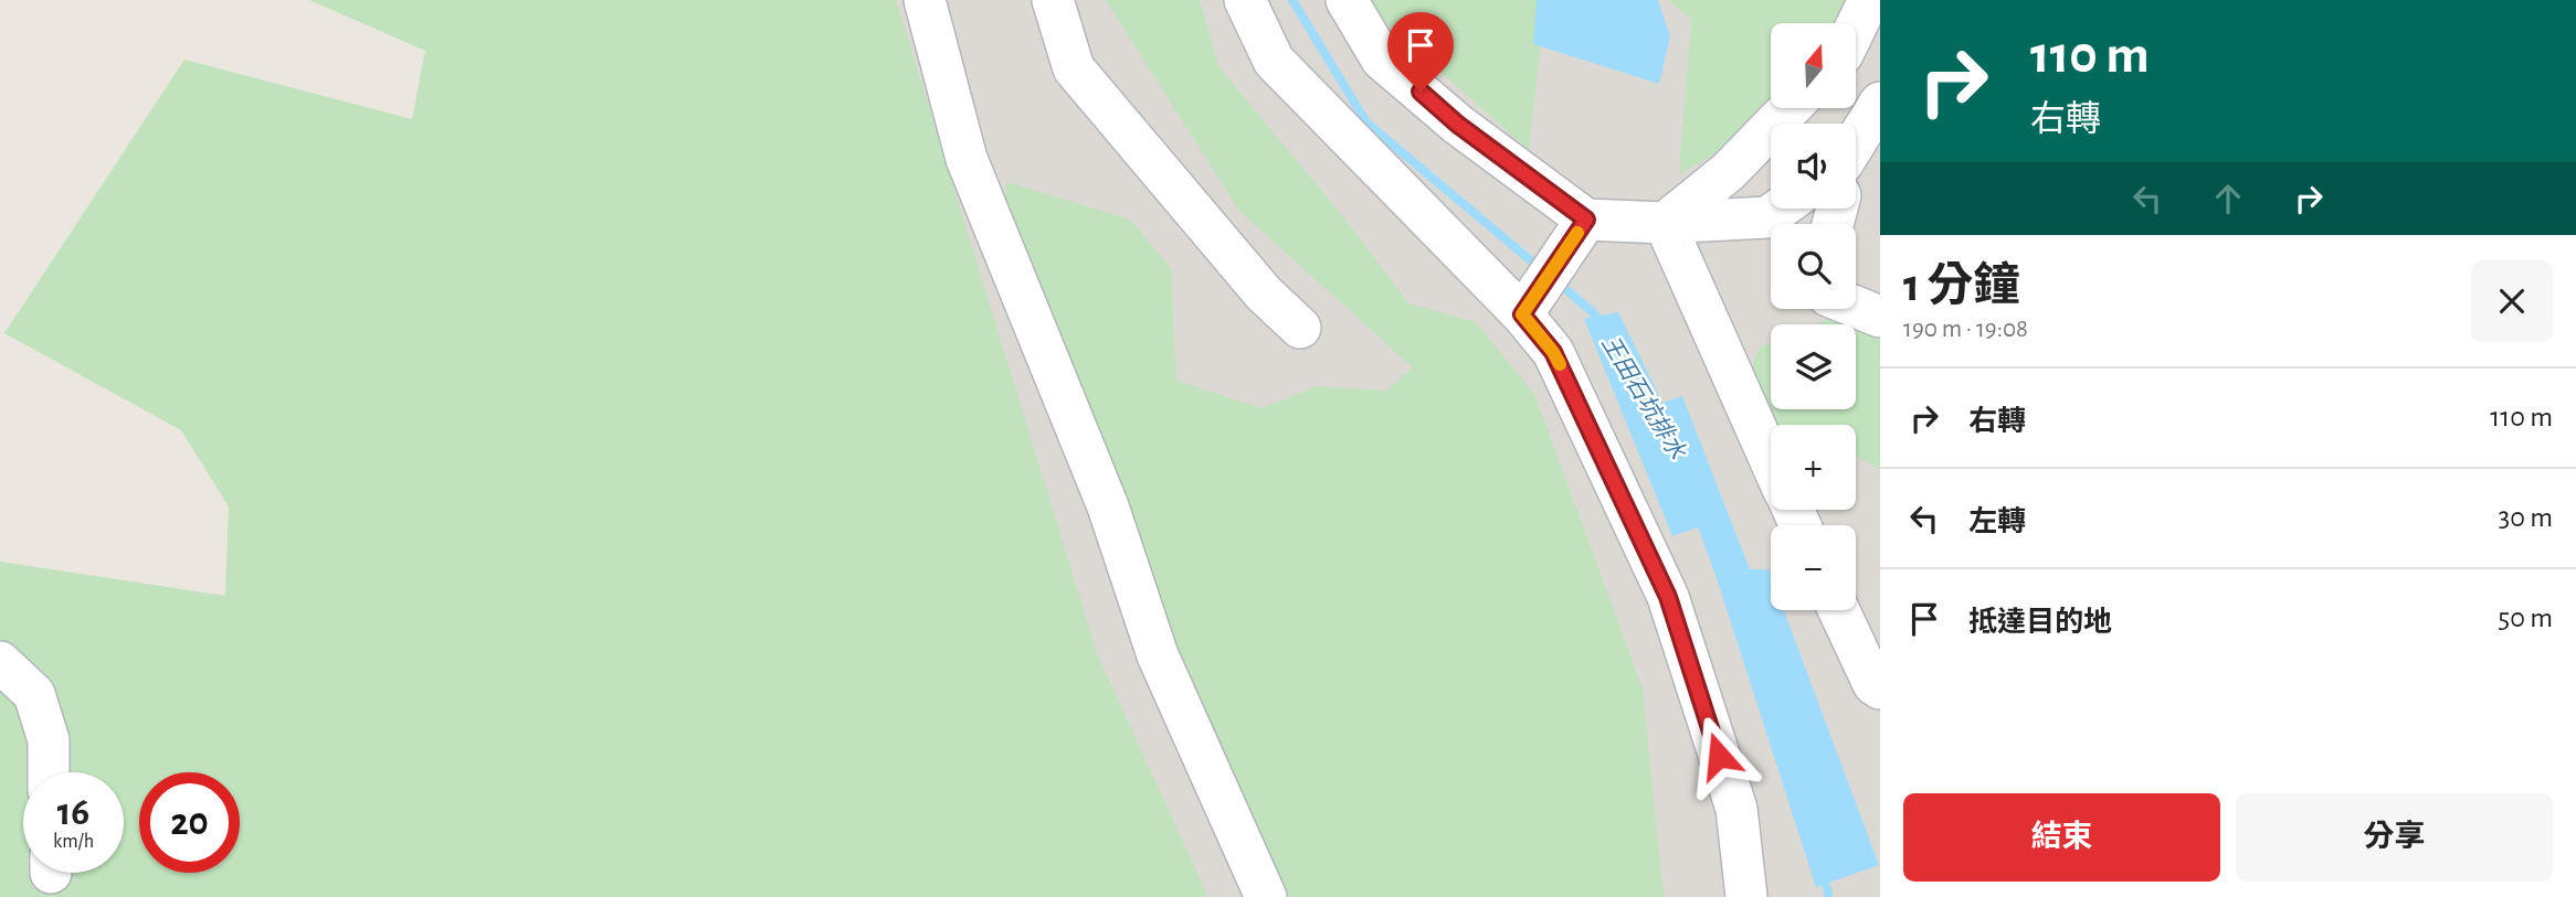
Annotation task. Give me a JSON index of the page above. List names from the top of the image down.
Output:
{
  "water": ["王田石坑排水"],
  "north": "top",
  "page": {
    "turn": ["110 m", "右轉"],
    "map_buttons": ["+", "−"],
    "heading": ["1 分鐘", "190 m · 19:08"],
    "list": [
      {
        "name": "右轉",
        "value": "110 m"
      },
      {
        "name": "左轉",
        "value": "30 m"
      },
      {
        "name": "抵達目的地",
        "value": "50 m"
      }
    ],
    "speed": "16 km/h",
    "limit": "20",
    "buttons": ["結束", "分享"]
  }
}
